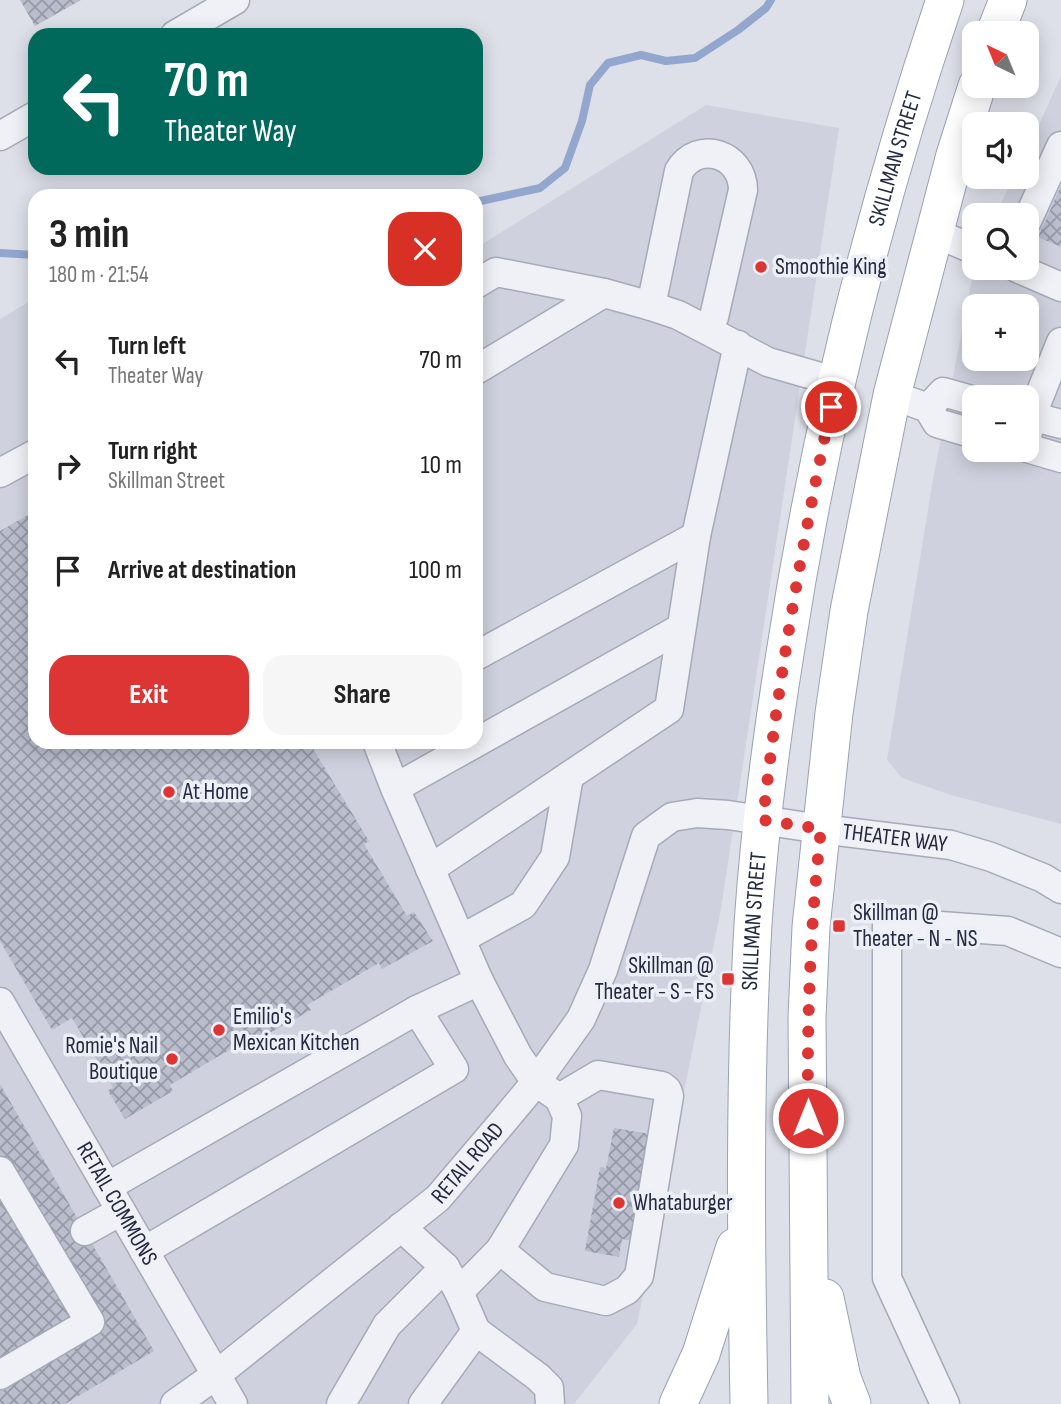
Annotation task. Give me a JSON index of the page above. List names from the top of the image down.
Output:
{
  "streets": {
    "main road": ["SKILLMAN STREET"],
    "street": ["THEATER WAY", "RETAIL ROAD", "RETAIL COMMONS"]
  },
  "crossings": [
    ["SKILLMAN STREET", "THEATER WAY"],
    ["THEATER WAY", "RETAIL ROAD"],
    ["RETAIL ROAD", "RETAIL COMMONS"]
  ],
  "places": {
    "other": [
      "Smoothie King",
      "At Home",
      "Emilio's Mexican Kitchen",
      "Romie's Nail Boutique",
      "Whataburger"
    ],
    "transit": ["Skillman @ Theater - N - NS", "Skillman @ Theater - S - FS"]
  },
  "north": "top left",
  "page": {
    "map_buttons": ["+", "−"],
    "turn": ["70 m", "Theater Way"],
    "heading": ["3 min", "180 m · 21:54"],
    "list": [
      {
        "name": "Turn left",
        "note": "Theater Way",
        "value": "70 m"
      },
      {
        "name": "Turn right",
        "note": "Skillman Street",
        "value": "10 m"
      },
      {
        "name": "Arrive at destination",
        "value": "100 m"
      }
    ],
    "buttons": ["Exit", "Share"]
  }
}
